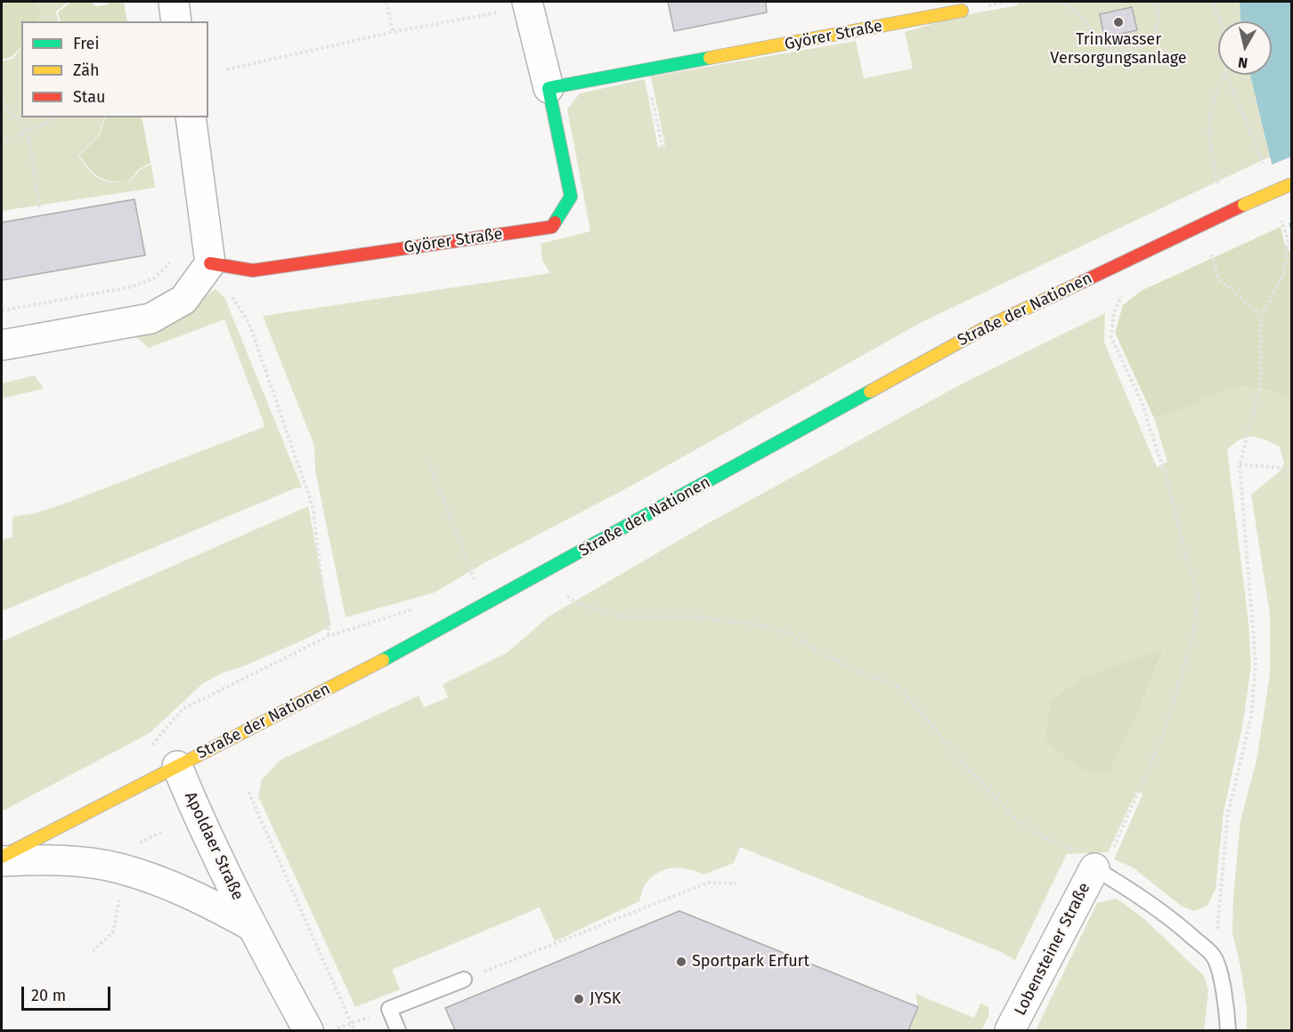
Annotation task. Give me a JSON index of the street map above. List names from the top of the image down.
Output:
{
  "streets": {
    "main road": ["Györer Straße", "Straße der Nationen"],
    "street": ["Apoldaer Straße", "Lobensteiner Straße"]
  },
  "crossings": [
    ["Straße der Nationen", "Apoldaer Straße"]
  ],
  "places": ["Trinkwasser Versorgungsanlage", "Sportpark Erfurt", "JYSK"],
  "legend": ["Frei", "Zäh", "Stau"],
  "scale_bar": "20 m",
  "north": "bottom"
}
